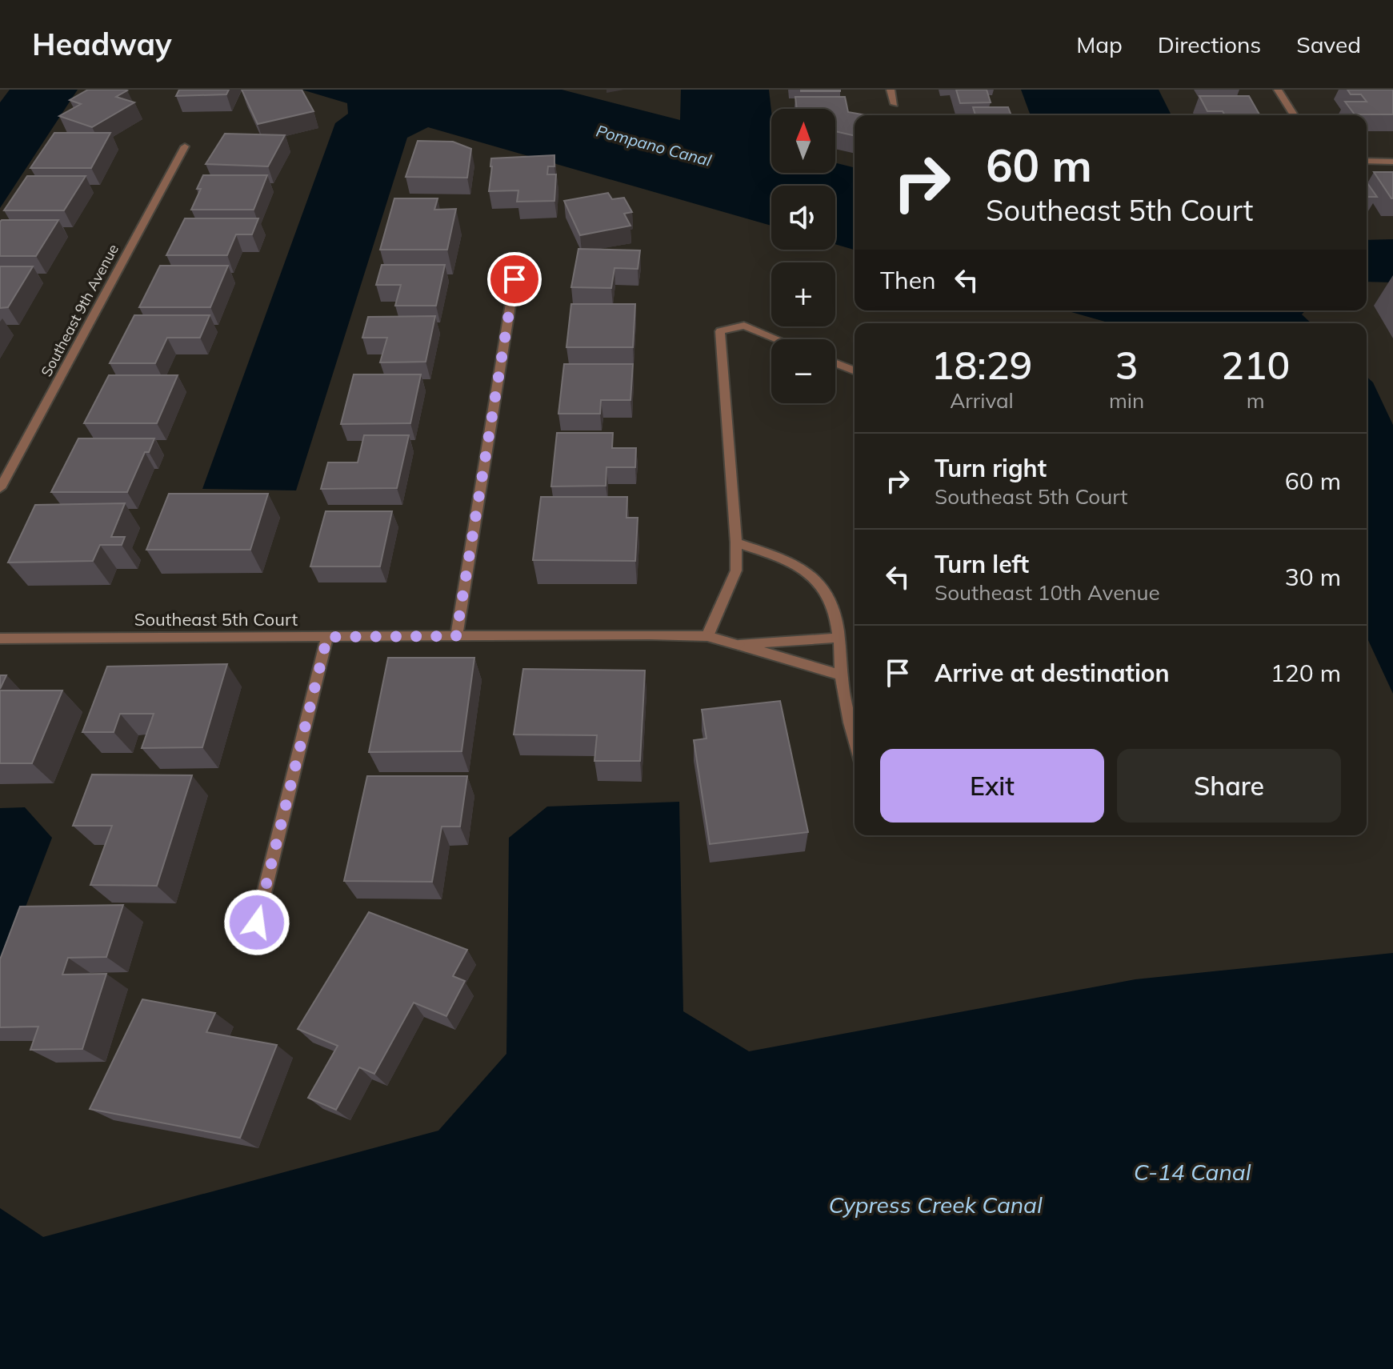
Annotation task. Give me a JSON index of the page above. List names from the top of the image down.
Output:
{
  "streets": {
    "street": ["Southeast 9th Avenue", "Southeast 5th Court"]
  },
  "water": ["Pompano Canal", "C-14 Canal", "Cypress Creek Canal"],
  "north": "top",
  "page": {
    "header": "Headway",
    "nav": ["Map", "Directions", "Saved"],
    "map_buttons": ["+", "−"],
    "turn": ["60 m", "Southeast 5th Court"],
    "then": "Then",
    "eta": [
      "18:29",
      "Arrival",
      "3",
      "min",
      "210",
      "m"
    ],
    "list": [
      {
        "name": "Turn right",
        "note": "Southeast 5th Court",
        "value": "60 m"
      },
      {
        "name": "Turn left",
        "note": "Southeast 10th Avenue",
        "value": "30 m"
      },
      {
        "name": "Arrive at destination",
        "value": "120 m"
      }
    ],
    "buttons": ["Exit", "Share"]
  }
}
